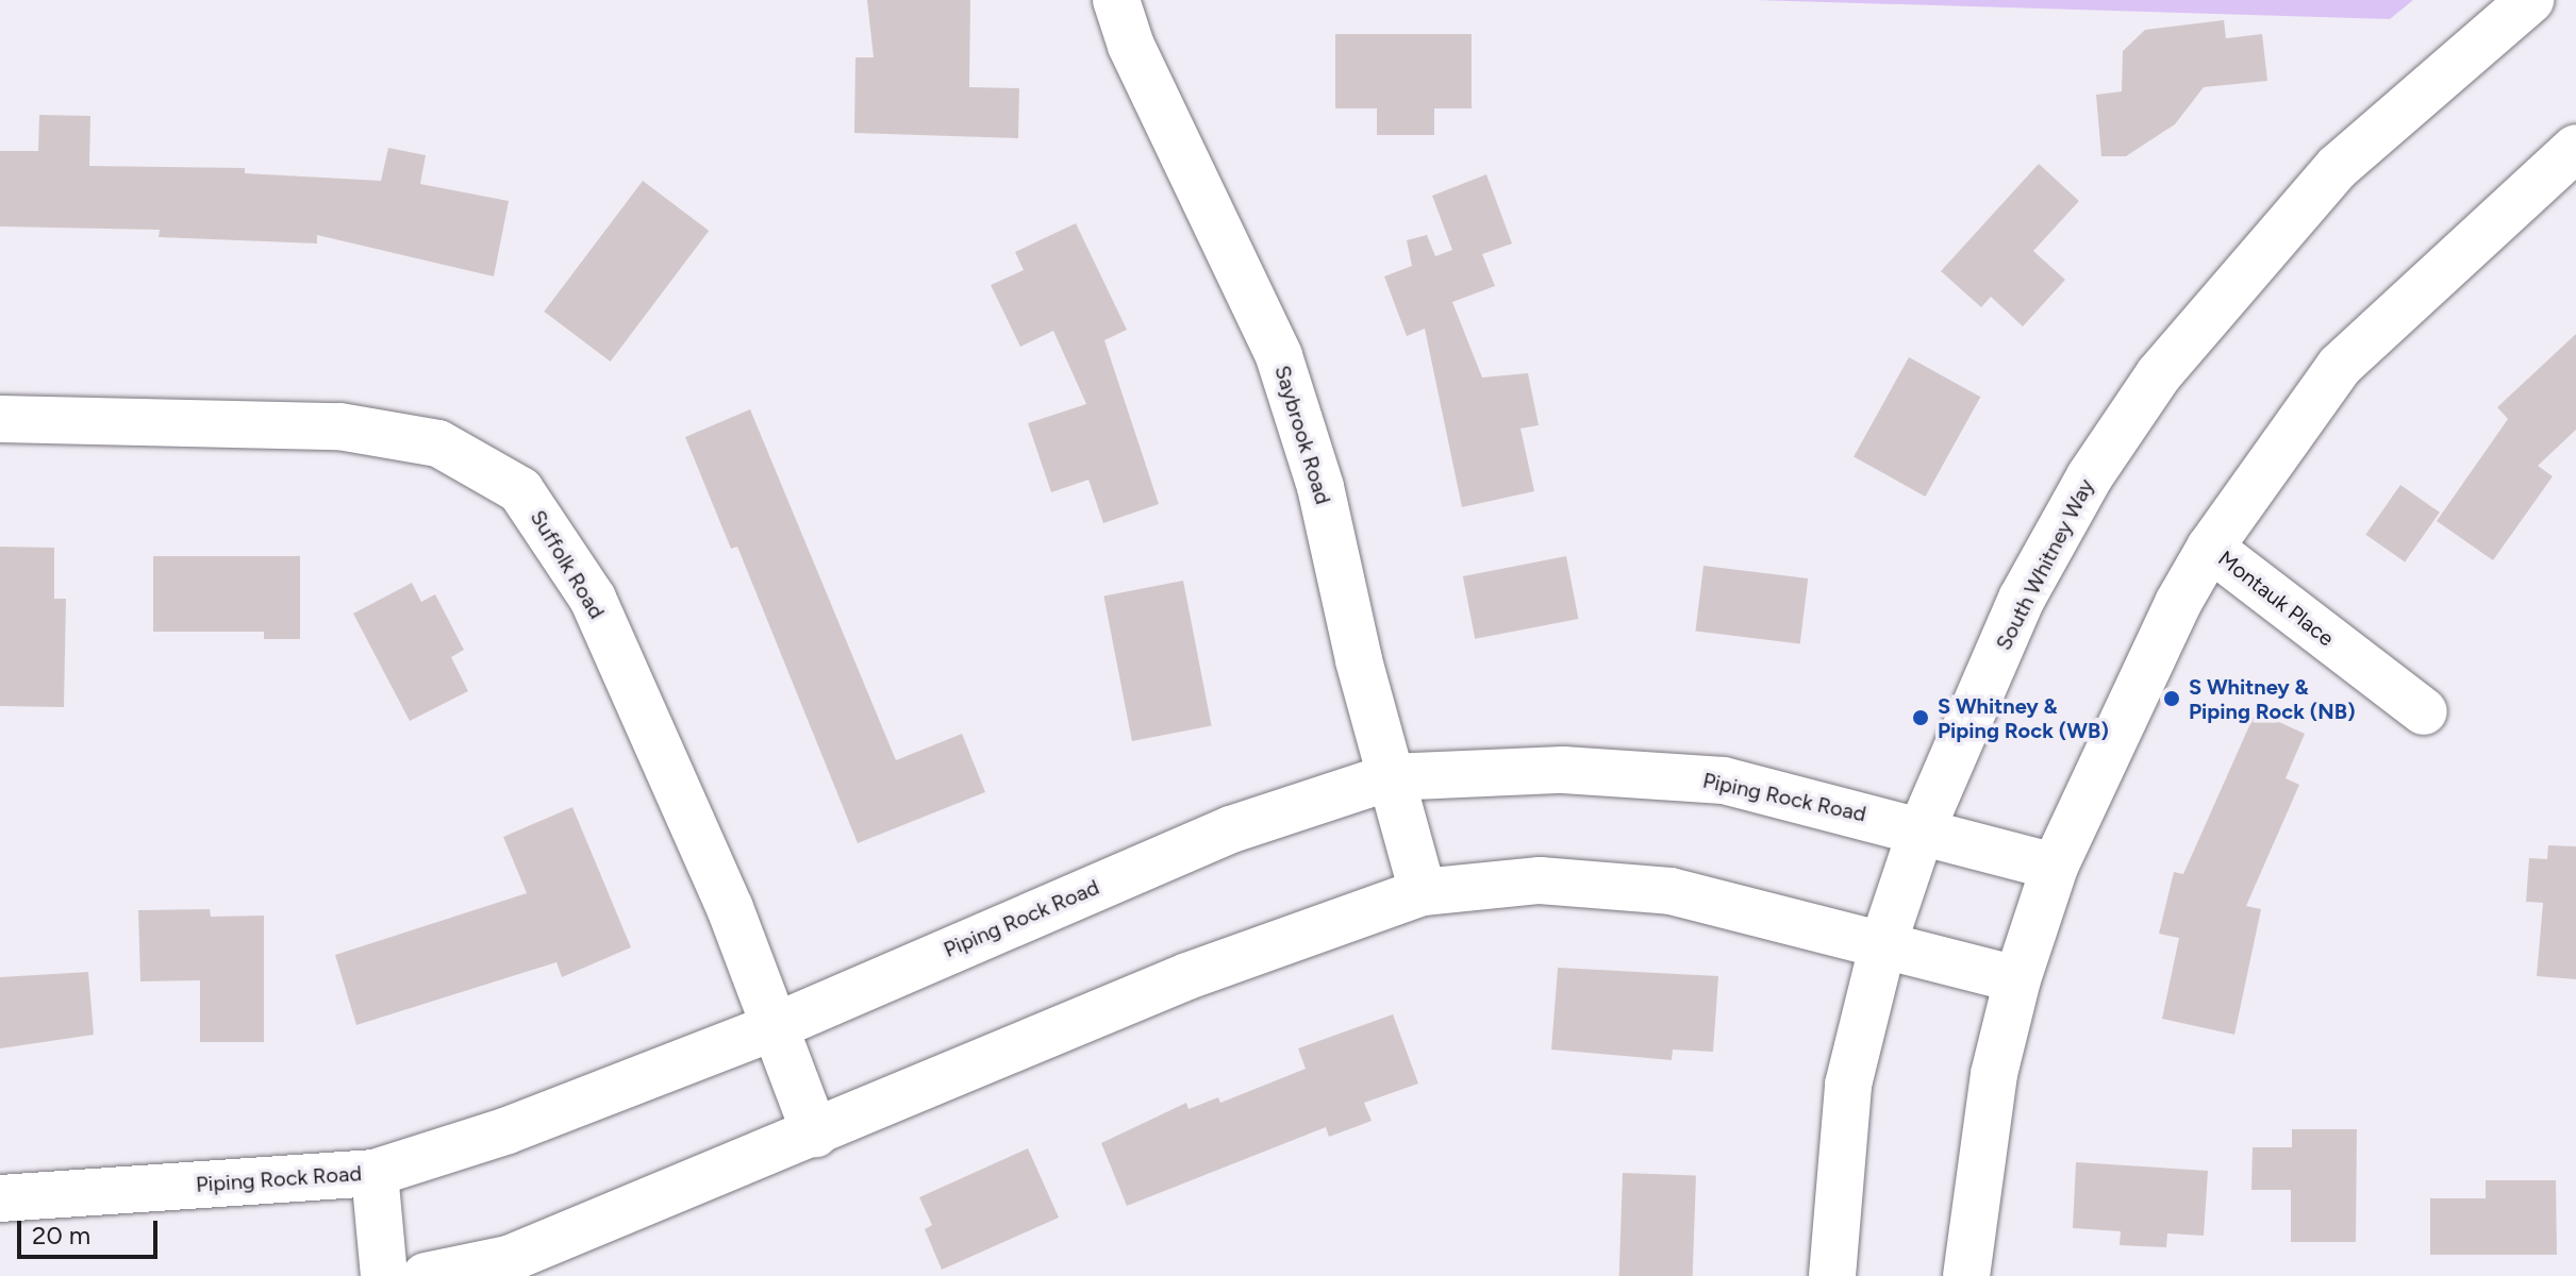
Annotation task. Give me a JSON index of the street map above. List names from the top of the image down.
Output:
{
  "streets": {
    "street": [
      "Saybrook Road",
      "Suffolk Road",
      "South Whitney Way",
      "Montauk Place",
      "Piping Rock Road"
    ]
  },
  "crossings": [
    ["Saybrook Road", "Piping Rock Road"],
    ["Suffolk Road", "Piping Rock Road"],
    ["South Whitney Way", "Piping Rock Road"]
  ],
  "places": ["S Whitney & Piping Rock (NB)", "S Whitney & Piping Rock (WB)"],
  "scale_bar": "20 m"
}
